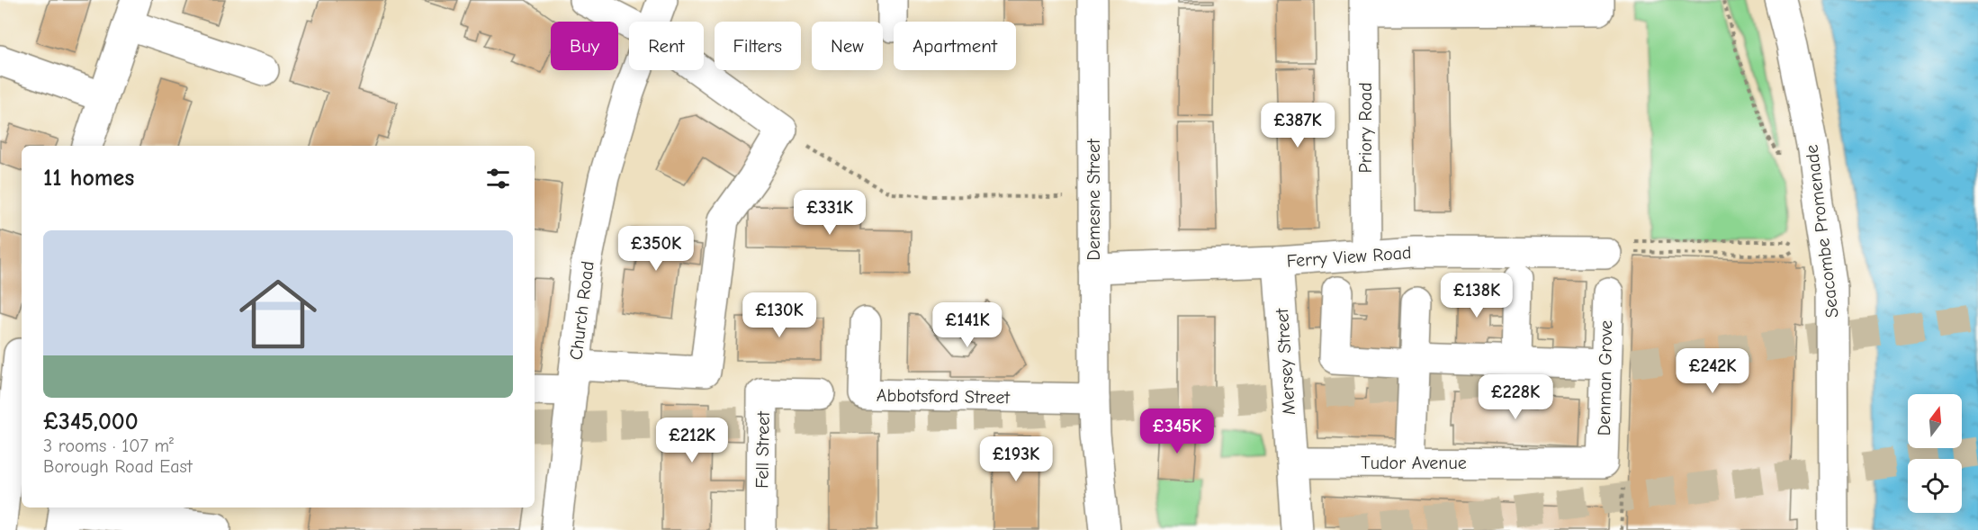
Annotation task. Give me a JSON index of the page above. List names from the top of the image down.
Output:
{
  "streets": {
    "street": [
      "Priory Road",
      "Demesne Street",
      "Seacombe Promenade",
      "Ferry View Road",
      "Church Road",
      "Mersey Street",
      "Denman Grove",
      "Abbotsford Street",
      "Fell Street",
      "Tudor Avenue"
    ]
  },
  "crossings": [
    ["Priory Road", "Ferry View Road"],
    ["Demesne Street", "Ferry View Road"],
    ["Demesne Street", "Abbotsford Street"],
    ["Ferry View Road", "Mersey Street"],
    ["Mersey Street", "Tudor Avenue"],
    ["Denman Grove", "Tudor Avenue"]
  ],
  "north": "top",
  "page": {
    "chip": [
      "Buy",
      "Rent",
      "Filters",
      "New",
      "Apartment"
    ],
    "price": [
      "£387K",
      "£331K",
      "£350K",
      "£138K",
      "£130K",
      "£141K",
      "£242K",
      "£228K",
      "£345K",
      "£212K",
      "£193K"
    ],
    "heading": "11 homes",
    "list": [
      {
        "name": "£345,000",
        "note": "3 rooms · 107 m² · Borough Road East"
      }
    ]
  }
}
